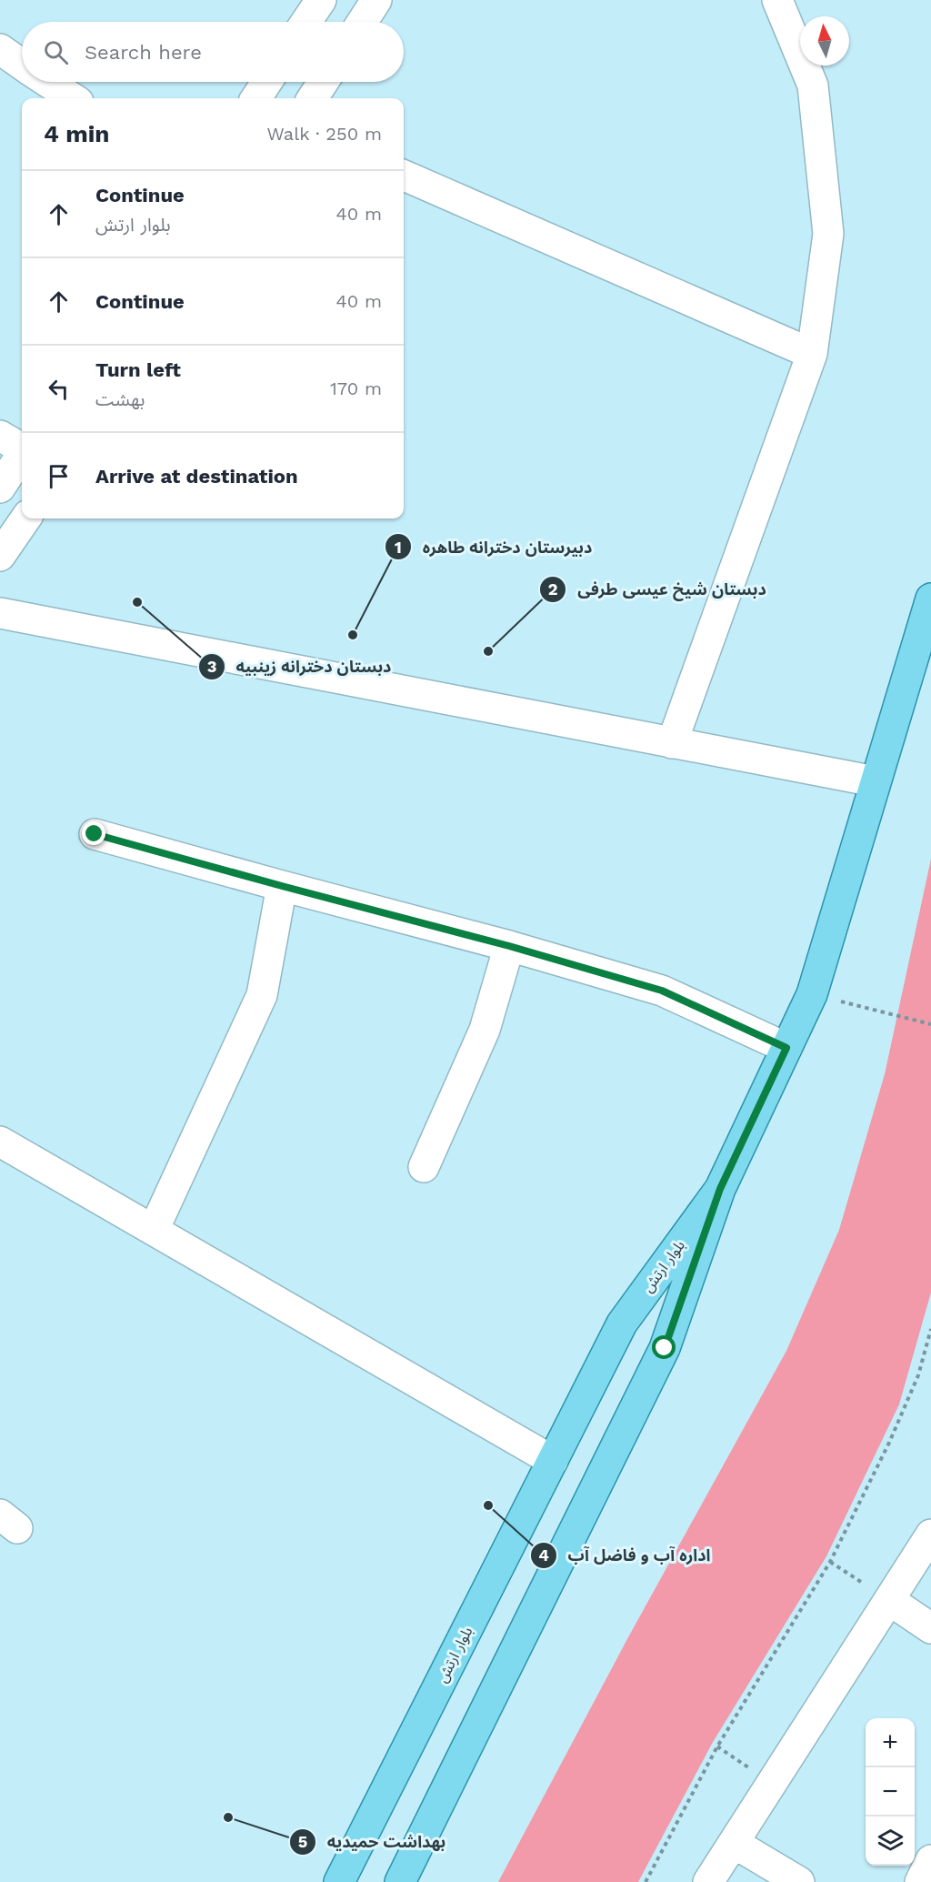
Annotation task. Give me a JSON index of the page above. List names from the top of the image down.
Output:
{
  "streets": {
    "main road": ["بلوار ارتش"]
  },
  "places": [
    "دبستان دخترانه زینبیه",
    "دبیرستان دخترانه طاهره",
    "دبستان شیخ عیسی طرفی",
    "اداره آب و فاضل آب",
    "بهداشت حمیدیه"
  ],
  "north": "top",
  "page": {
    "search": "Search here",
    "heading": ["4 min", "Walk · 250 m"],
    "list": [
      ["Continue", "بلوار ارتش", "40 m"],
      ["Continue", "40 m"],
      ["Turn left", "بهشت", "170 m"],
      "Arrive at destination"
    ],
    "map_buttons": ["+", "−"]
  }
}
